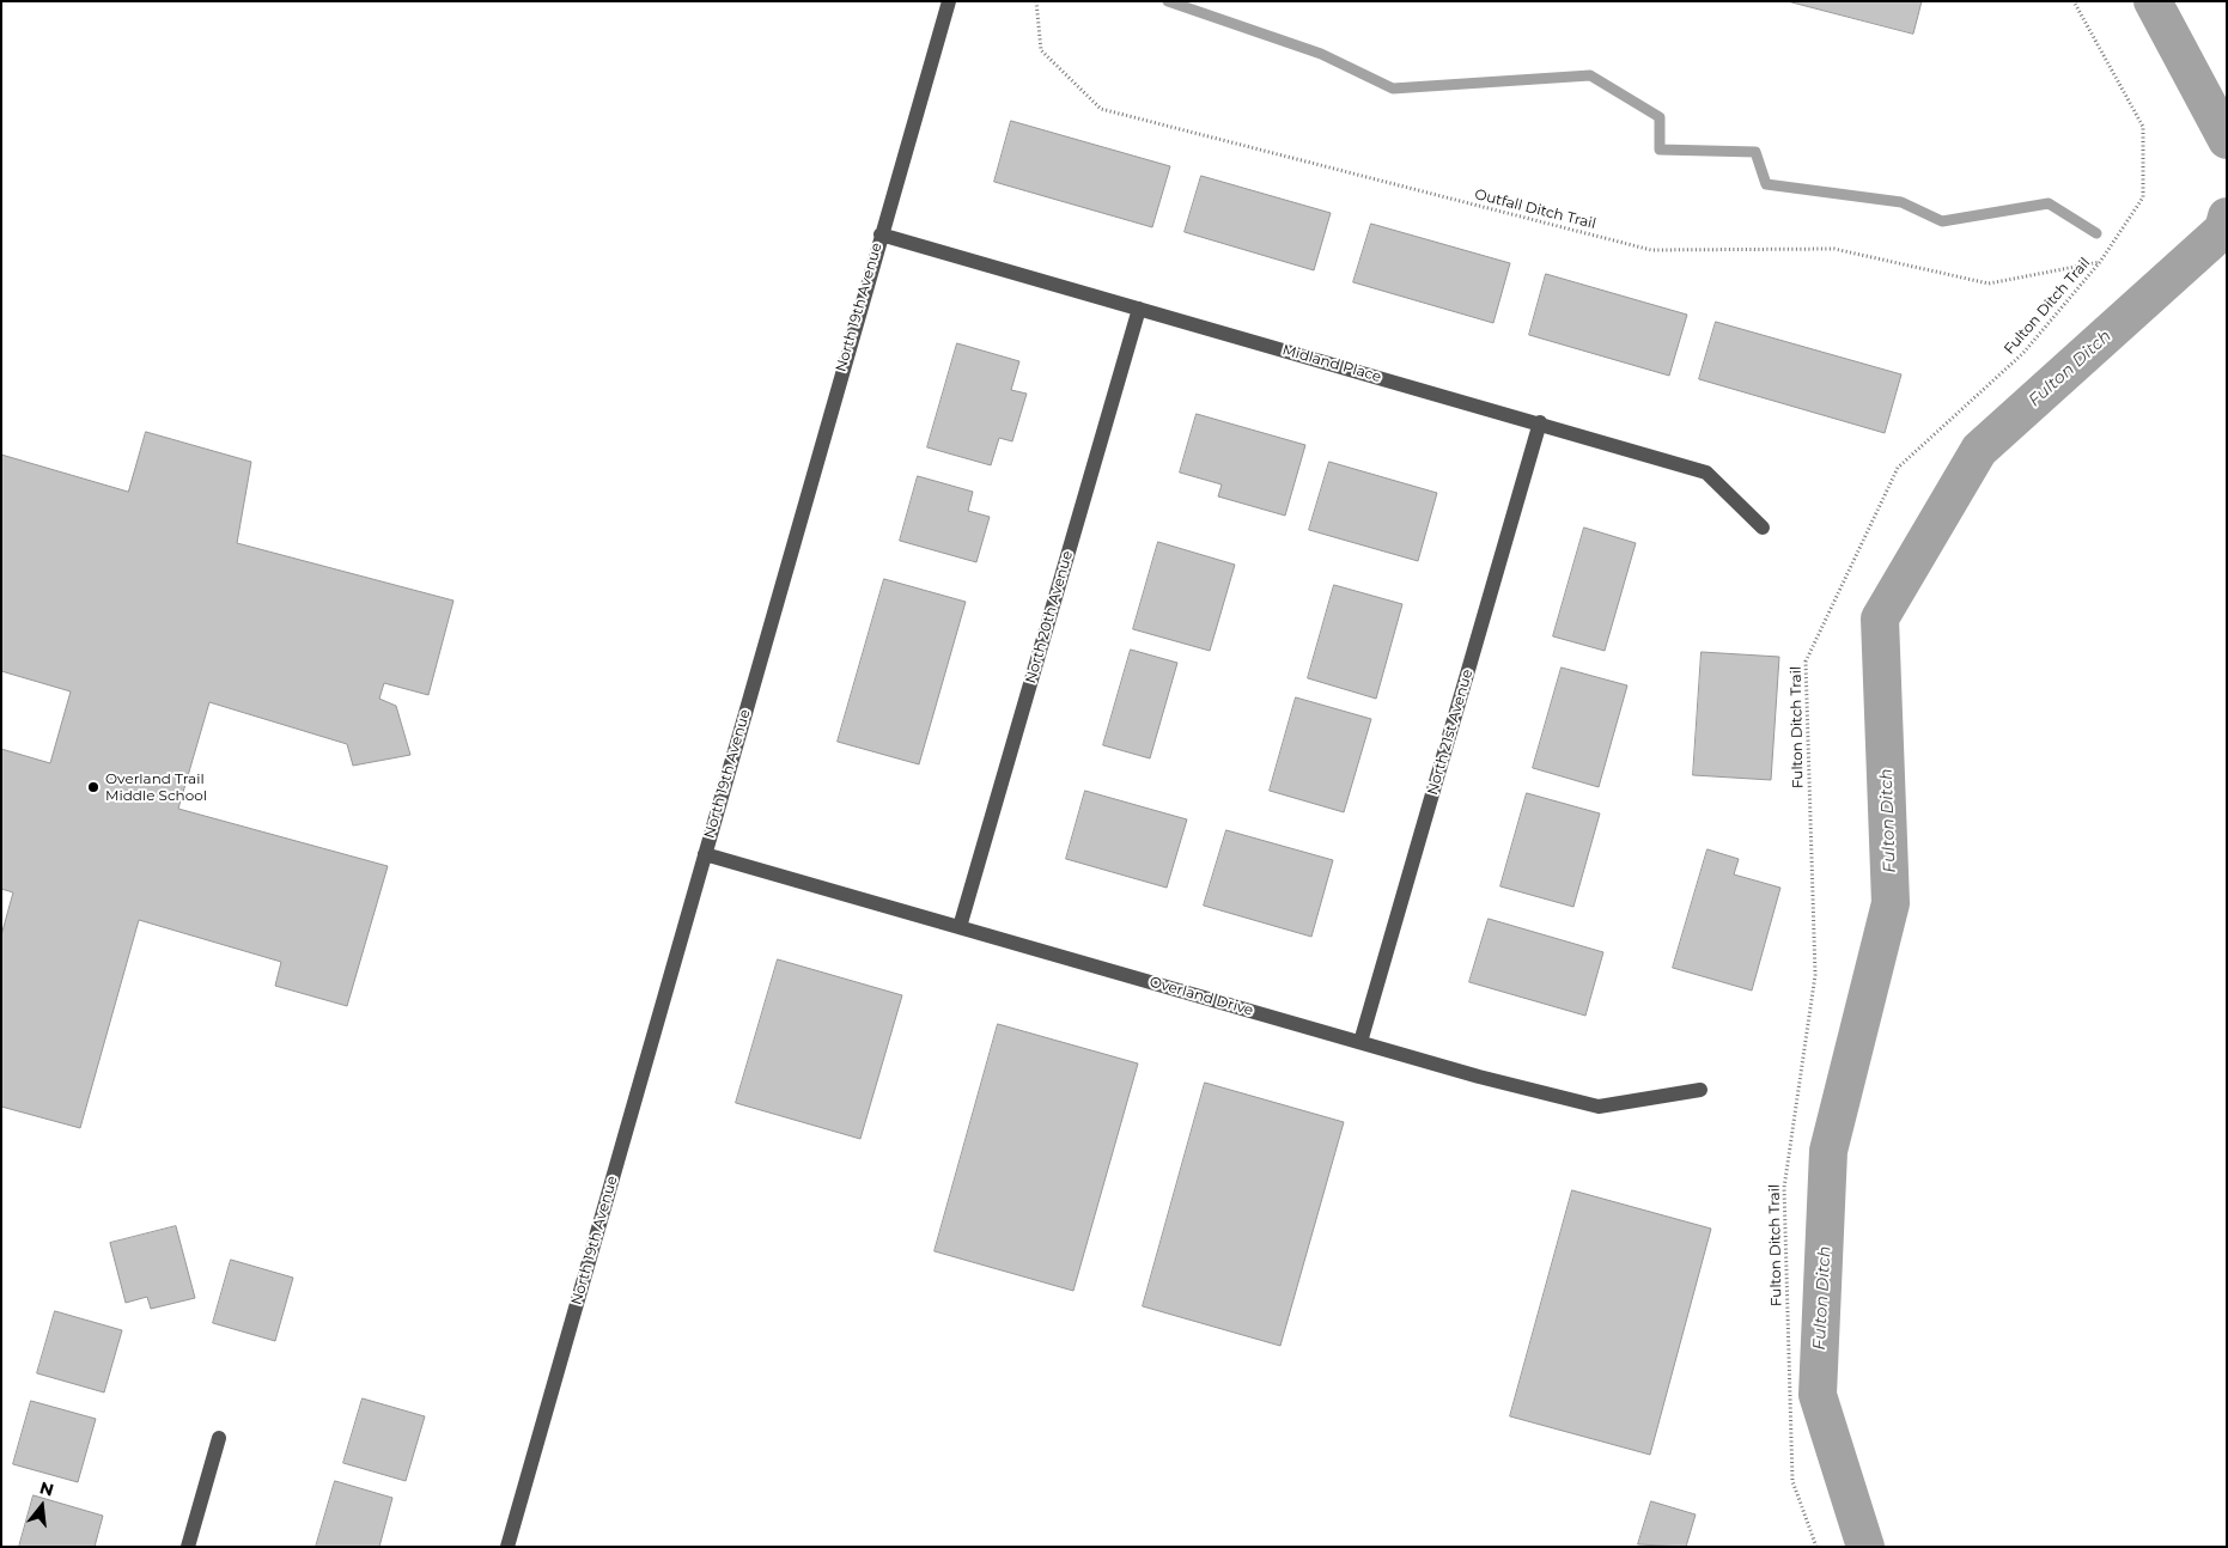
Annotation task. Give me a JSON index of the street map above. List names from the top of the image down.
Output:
{
  "streets": {
    "street": [
      "North 19th Avenue",
      "Midland Place",
      "North 20th Avenue",
      "North 21st Avenue",
      "Overland Drive"
    ],
    "path": ["Outfall Ditch Trail", "Fulton Ditch Trail"]
  },
  "crossings": [
    ["Outfall Ditch Trail", "Fulton Ditch Trail"],
    ["North 19th Avenue", "Midland Place"],
    ["North 19th Avenue", "Overland Drive"],
    ["Midland Place", "North 20th Avenue"],
    ["Midland Place", "North 21st Avenue"],
    ["North 20th Avenue", "Overland Drive"],
    ["North 21st Avenue", "Overland Drive"]
  ],
  "water": ["Fulton Ditch"],
  "places": ["Overland Trail Middle School"],
  "north": "top"
}
